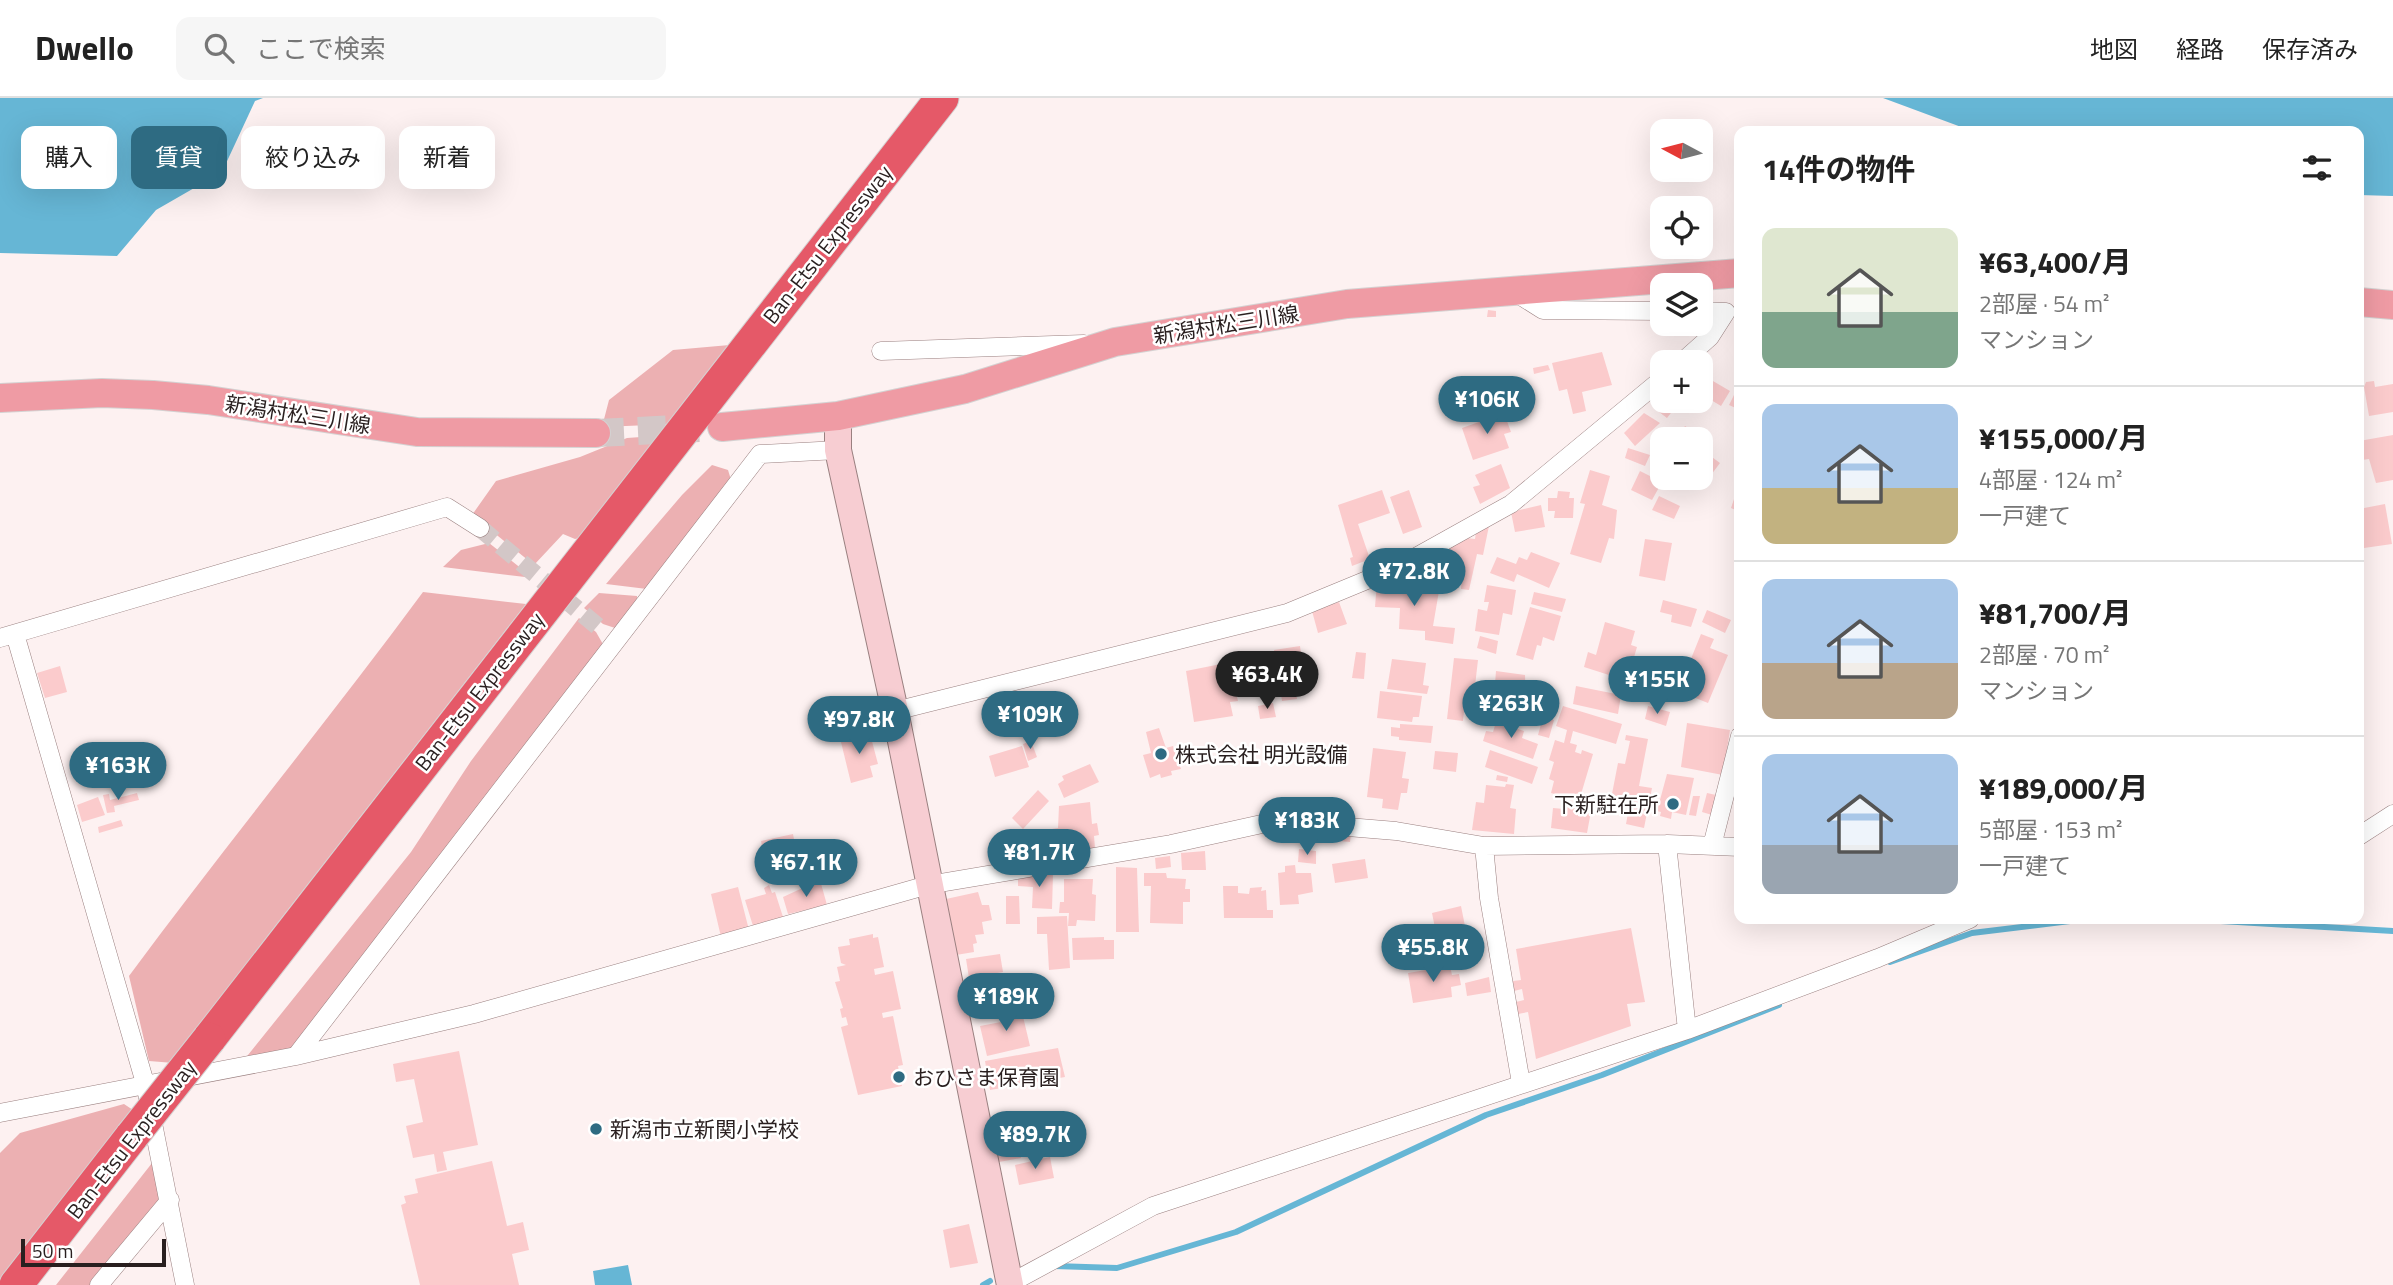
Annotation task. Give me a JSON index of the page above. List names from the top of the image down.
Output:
{
  "streets": {
    "highway": ["Ban-Etsu Expressway"],
    "main road": ["新潟村松三川線"]
  },
  "places": [
    "株式会社 明光設備",
    "下新駐在所",
    "おひさま保育園",
    "新潟市立新関小学校"
  ],
  "scale_bar": "50 m",
  "north": "left",
  "page": {
    "header": "Dwello",
    "search": "ここで検索",
    "nav": ["地図", "経路", "保存済み"],
    "map_buttons": ["+", "−"],
    "chip": [
      "購入",
      "賃貸",
      "絞り込み",
      "新着"
    ],
    "heading": "14件の物件",
    "list": [
      {
        "name": "¥63,400/月",
        "note": "2部屋 · 54 m² · マンション"
      },
      {
        "name": "¥155,000/月",
        "note": "4部屋 · 124 m² · 一戸建て"
      },
      {
        "name": "¥81,700/月",
        "note": "2部屋 · 70 m² · マンション"
      },
      {
        "name": "¥189,000/月",
        "note": "5部屋 · 153 m² · 一戸建て"
      }
    ],
    "price": [
      "¥106K",
      "¥72.8K",
      "¥63.4K",
      "¥155K",
      "¥263K",
      "¥109K",
      "¥97.8K",
      "¥163K",
      "¥183K",
      "¥81.7K",
      "¥67.1K",
      "¥55.8K",
      "¥189K",
      "¥89.7K"
    ],
    "scale": "50 m"
  }
}
